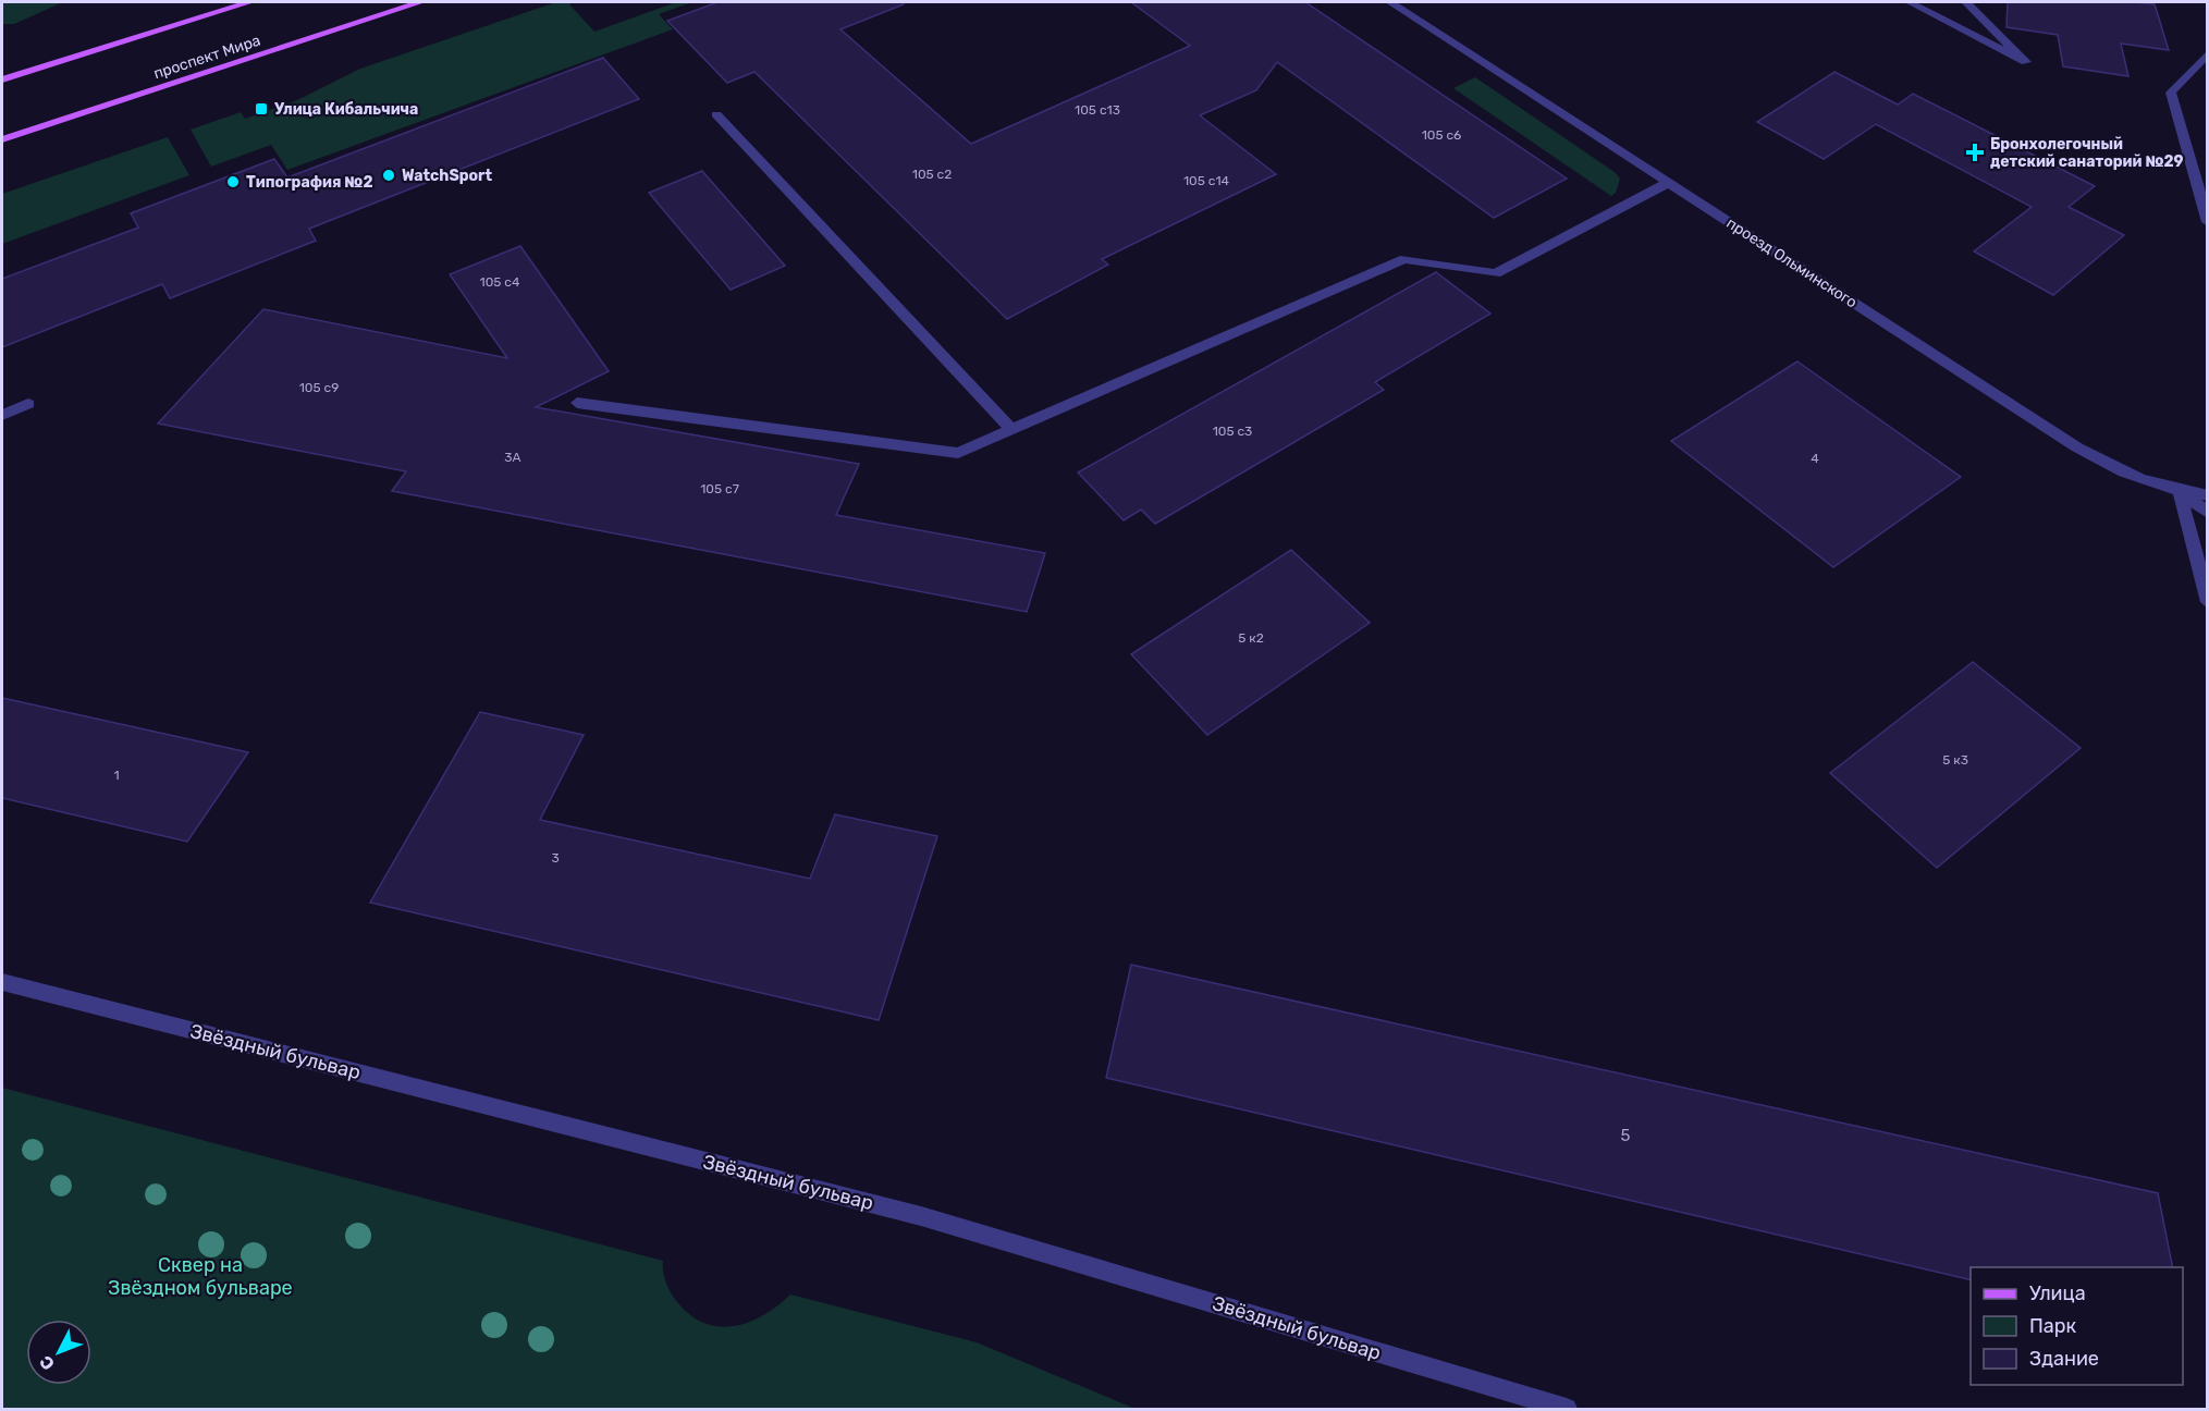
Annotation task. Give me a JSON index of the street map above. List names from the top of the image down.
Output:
{
  "streets": {
    "main road": ["проспект Мира"],
    "street": ["проезд Ольминского", "Звёздный бульвар"]
  },
  "parks": ["Сквер на Звёздном бульваре"],
  "places": {
    "transit": ["Улица Кибальчича"],
    "health": ["Бронхолегочный детский санаторий №29"],
    "other": ["WatchSport", "Типография №2"]
  },
  "house_numbers": [
    "105 с13",
    "105 с6",
    "105 с2",
    "105 с14",
    "105 с4",
    "105 с9",
    "105 c3",
    "3А",
    "4",
    "105 с7",
    "5 к2",
    "5 к3",
    "1",
    "3",
    "5"
  ],
  "legend": ["Улица", "Парк", "Здание"],
  "north": "bottom left"
}
